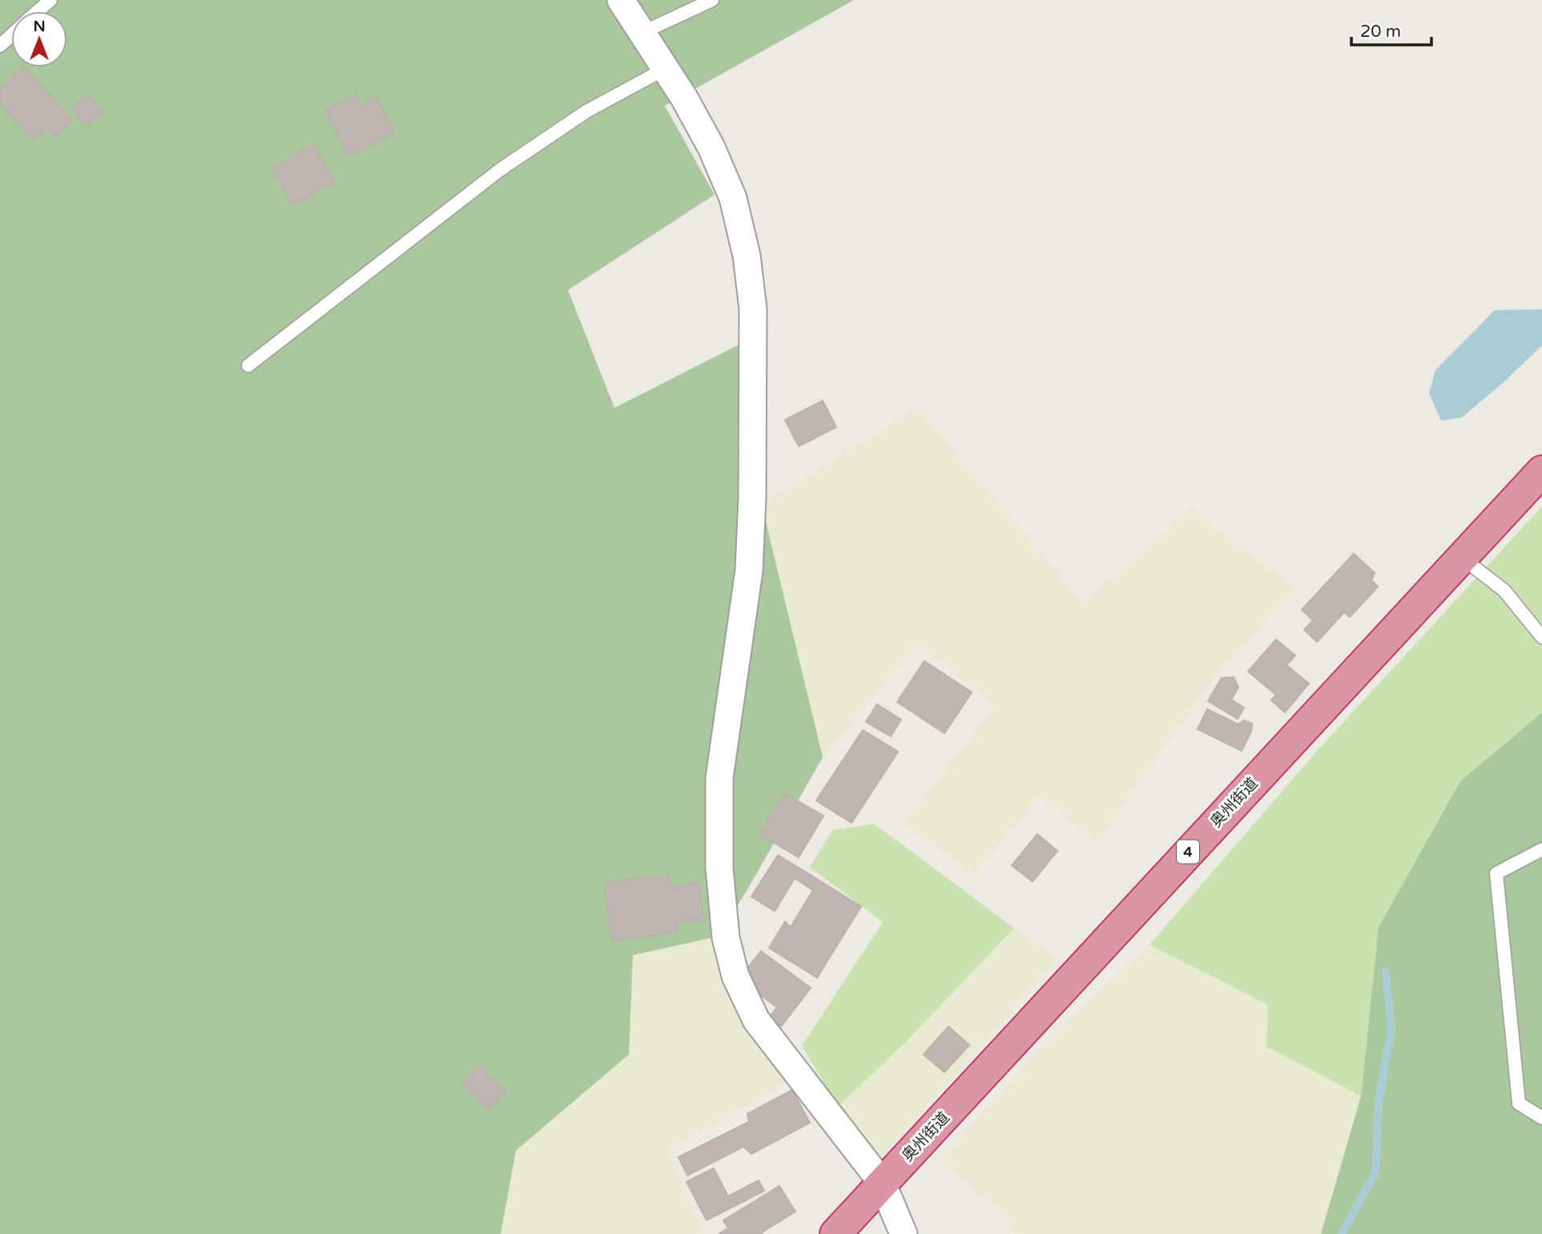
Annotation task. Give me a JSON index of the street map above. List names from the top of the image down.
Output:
{
  "streets": {
    "highway": ["奥州街道", "4"]
  },
  "scale_bar": "20 m",
  "north": "top"
}
